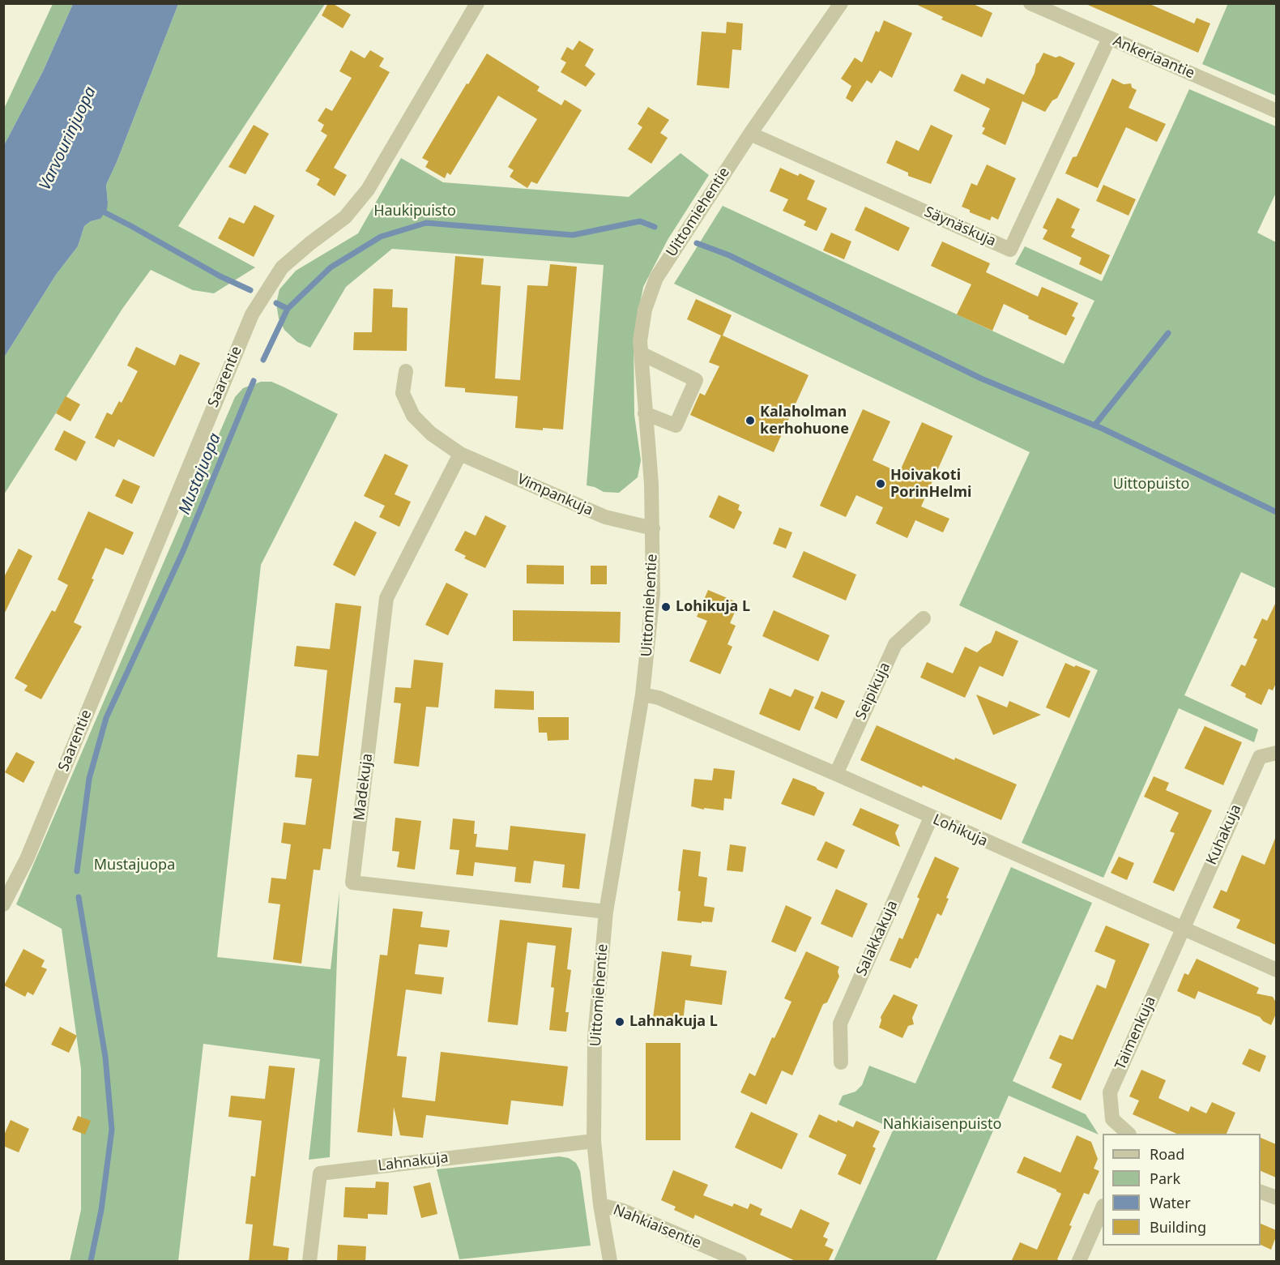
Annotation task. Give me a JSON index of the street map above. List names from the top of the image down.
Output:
{
  "streets": {
    "street": [
      "Ankeriaantie",
      "Uittomiehentie",
      "Säynäskuja",
      "Saarentie",
      "Vimpankuja",
      "Seipikuja",
      "Madekuja",
      "Lohikuja",
      "Kuhakuja",
      "Salakkakuja",
      "Taimenkuja",
      "Lahnakuja",
      "Nahkiaisentie"
    ]
  },
  "crossings": [
    ["Ankeriaantie", "Säynäskuja"],
    ["Uittomiehentie", "Säynäskuja"],
    ["Uittomiehentie", "Vimpankuja"],
    ["Uittomiehentie", "Madekuja"],
    ["Uittomiehentie", "Lohikuja"],
    ["Uittomiehentie", "Lahnakuja"],
    ["Uittomiehentie", "Nahkiaisentie"],
    ["Vimpankuja", "Madekuja"],
    ["Seipikuja", "Lohikuja"],
    ["Lohikuja", "Kuhakuja"],
    ["Lohikuja", "Salakkakuja"],
    ["Lohikuja", "Taimenkuja"],
    ["Kuhakuja", "Taimenkuja"]
  ],
  "water": ["Varvourinjuopa", "Mustajuopa"],
  "parks": [
    "Haukipuisto",
    "Uittopuisto",
    "Mustajuopa",
    "Nahkiaisenpuisto"
  ],
  "places": [
    "Kalaholman kerhohuone",
    "Hoivakoti PorinHelmi",
    "Lohikuja L",
    "Lahnakuja L"
  ],
  "legend": [
    "Road",
    "Park",
    "Water",
    "Building"
  ]
}
